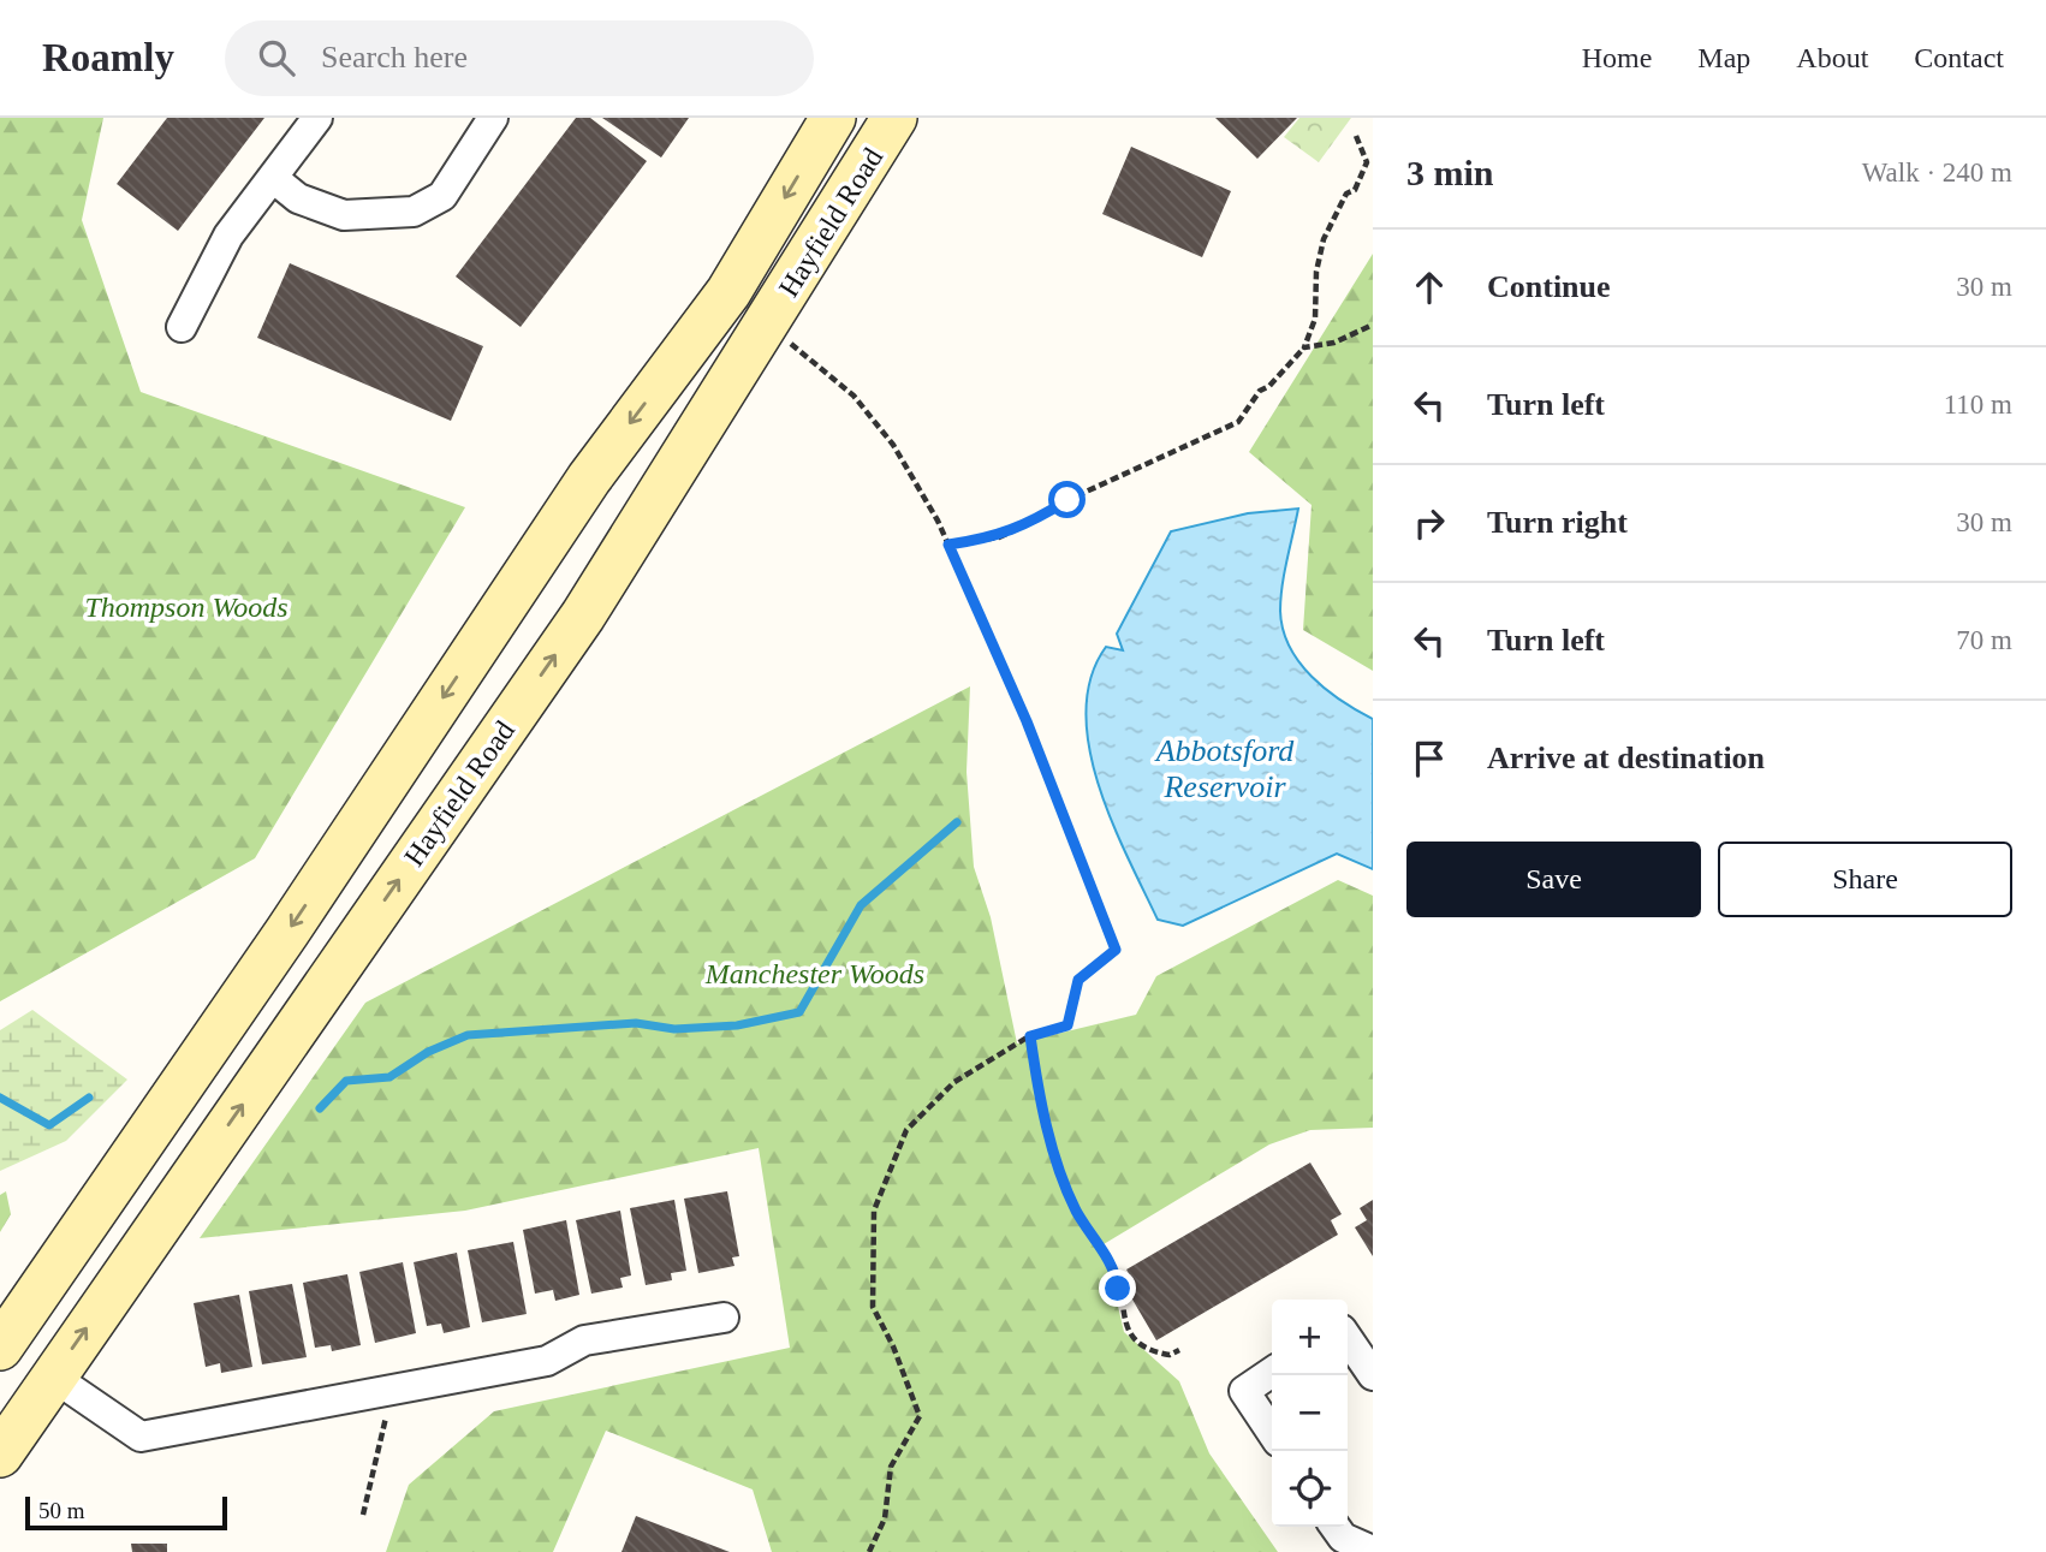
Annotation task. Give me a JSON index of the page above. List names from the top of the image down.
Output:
{
  "streets": {
    "main road": ["Hayfield Road"]
  },
  "water": ["Abbotsford Reservoir"],
  "parks": ["Thompson Woods", "Manchester Woods"],
  "scale_bar": "50 m",
  "page": {
    "header": "Roamly",
    "search": "Search here",
    "nav": [
      "Home",
      "Map",
      "About",
      "Contact"
    ],
    "heading": ["3 min", "Walk · 240 m"],
    "list": [
      ["Continue", "30 m"],
      ["Turn left", "110 m"],
      ["Turn right", "30 m"],
      ["Turn left", "70 m"],
      "Arrive at destination"
    ],
    "buttons": ["Save", "Share"],
    "map_buttons": ["+", "−"],
    "scale": "50 m"
  }
}
